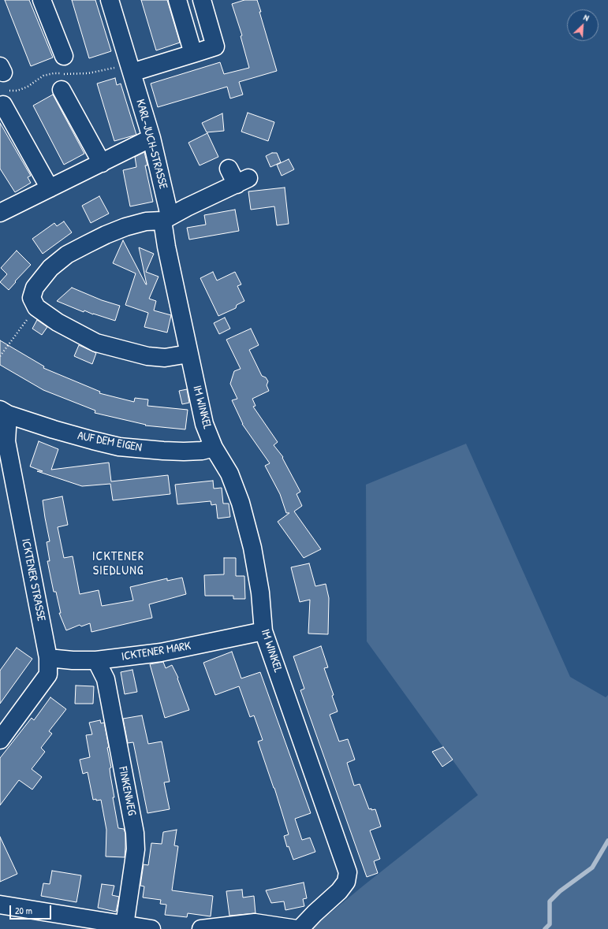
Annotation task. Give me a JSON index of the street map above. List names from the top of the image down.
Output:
{
  "streets": {
    "street": [
      "KARL-JUCH-STRASSE",
      "IM WINKEL",
      "AUF DEM EIGEN",
      "ICKTENER STRASSE",
      "ICKTENER MARK",
      "FINKENWEG"
    ]
  },
  "crossings": [
    ["KARL-JUCH-STRASSE", "IM WINKEL"],
    ["IM WINKEL", "AUF DEM EIGEN"],
    ["IM WINKEL", "ICKTENER MARK"],
    ["AUF DEM EIGEN", "ICKTENER STRASSE"],
    ["ICKTENER STRASSE", "ICKTENER MARK"],
    ["ICKTENER MARK", "FINKENWEG"]
  ],
  "districts": ["ICKTENER SIEDLUNG"],
  "scale_bar": "20 m",
  "north": "top right"
}
